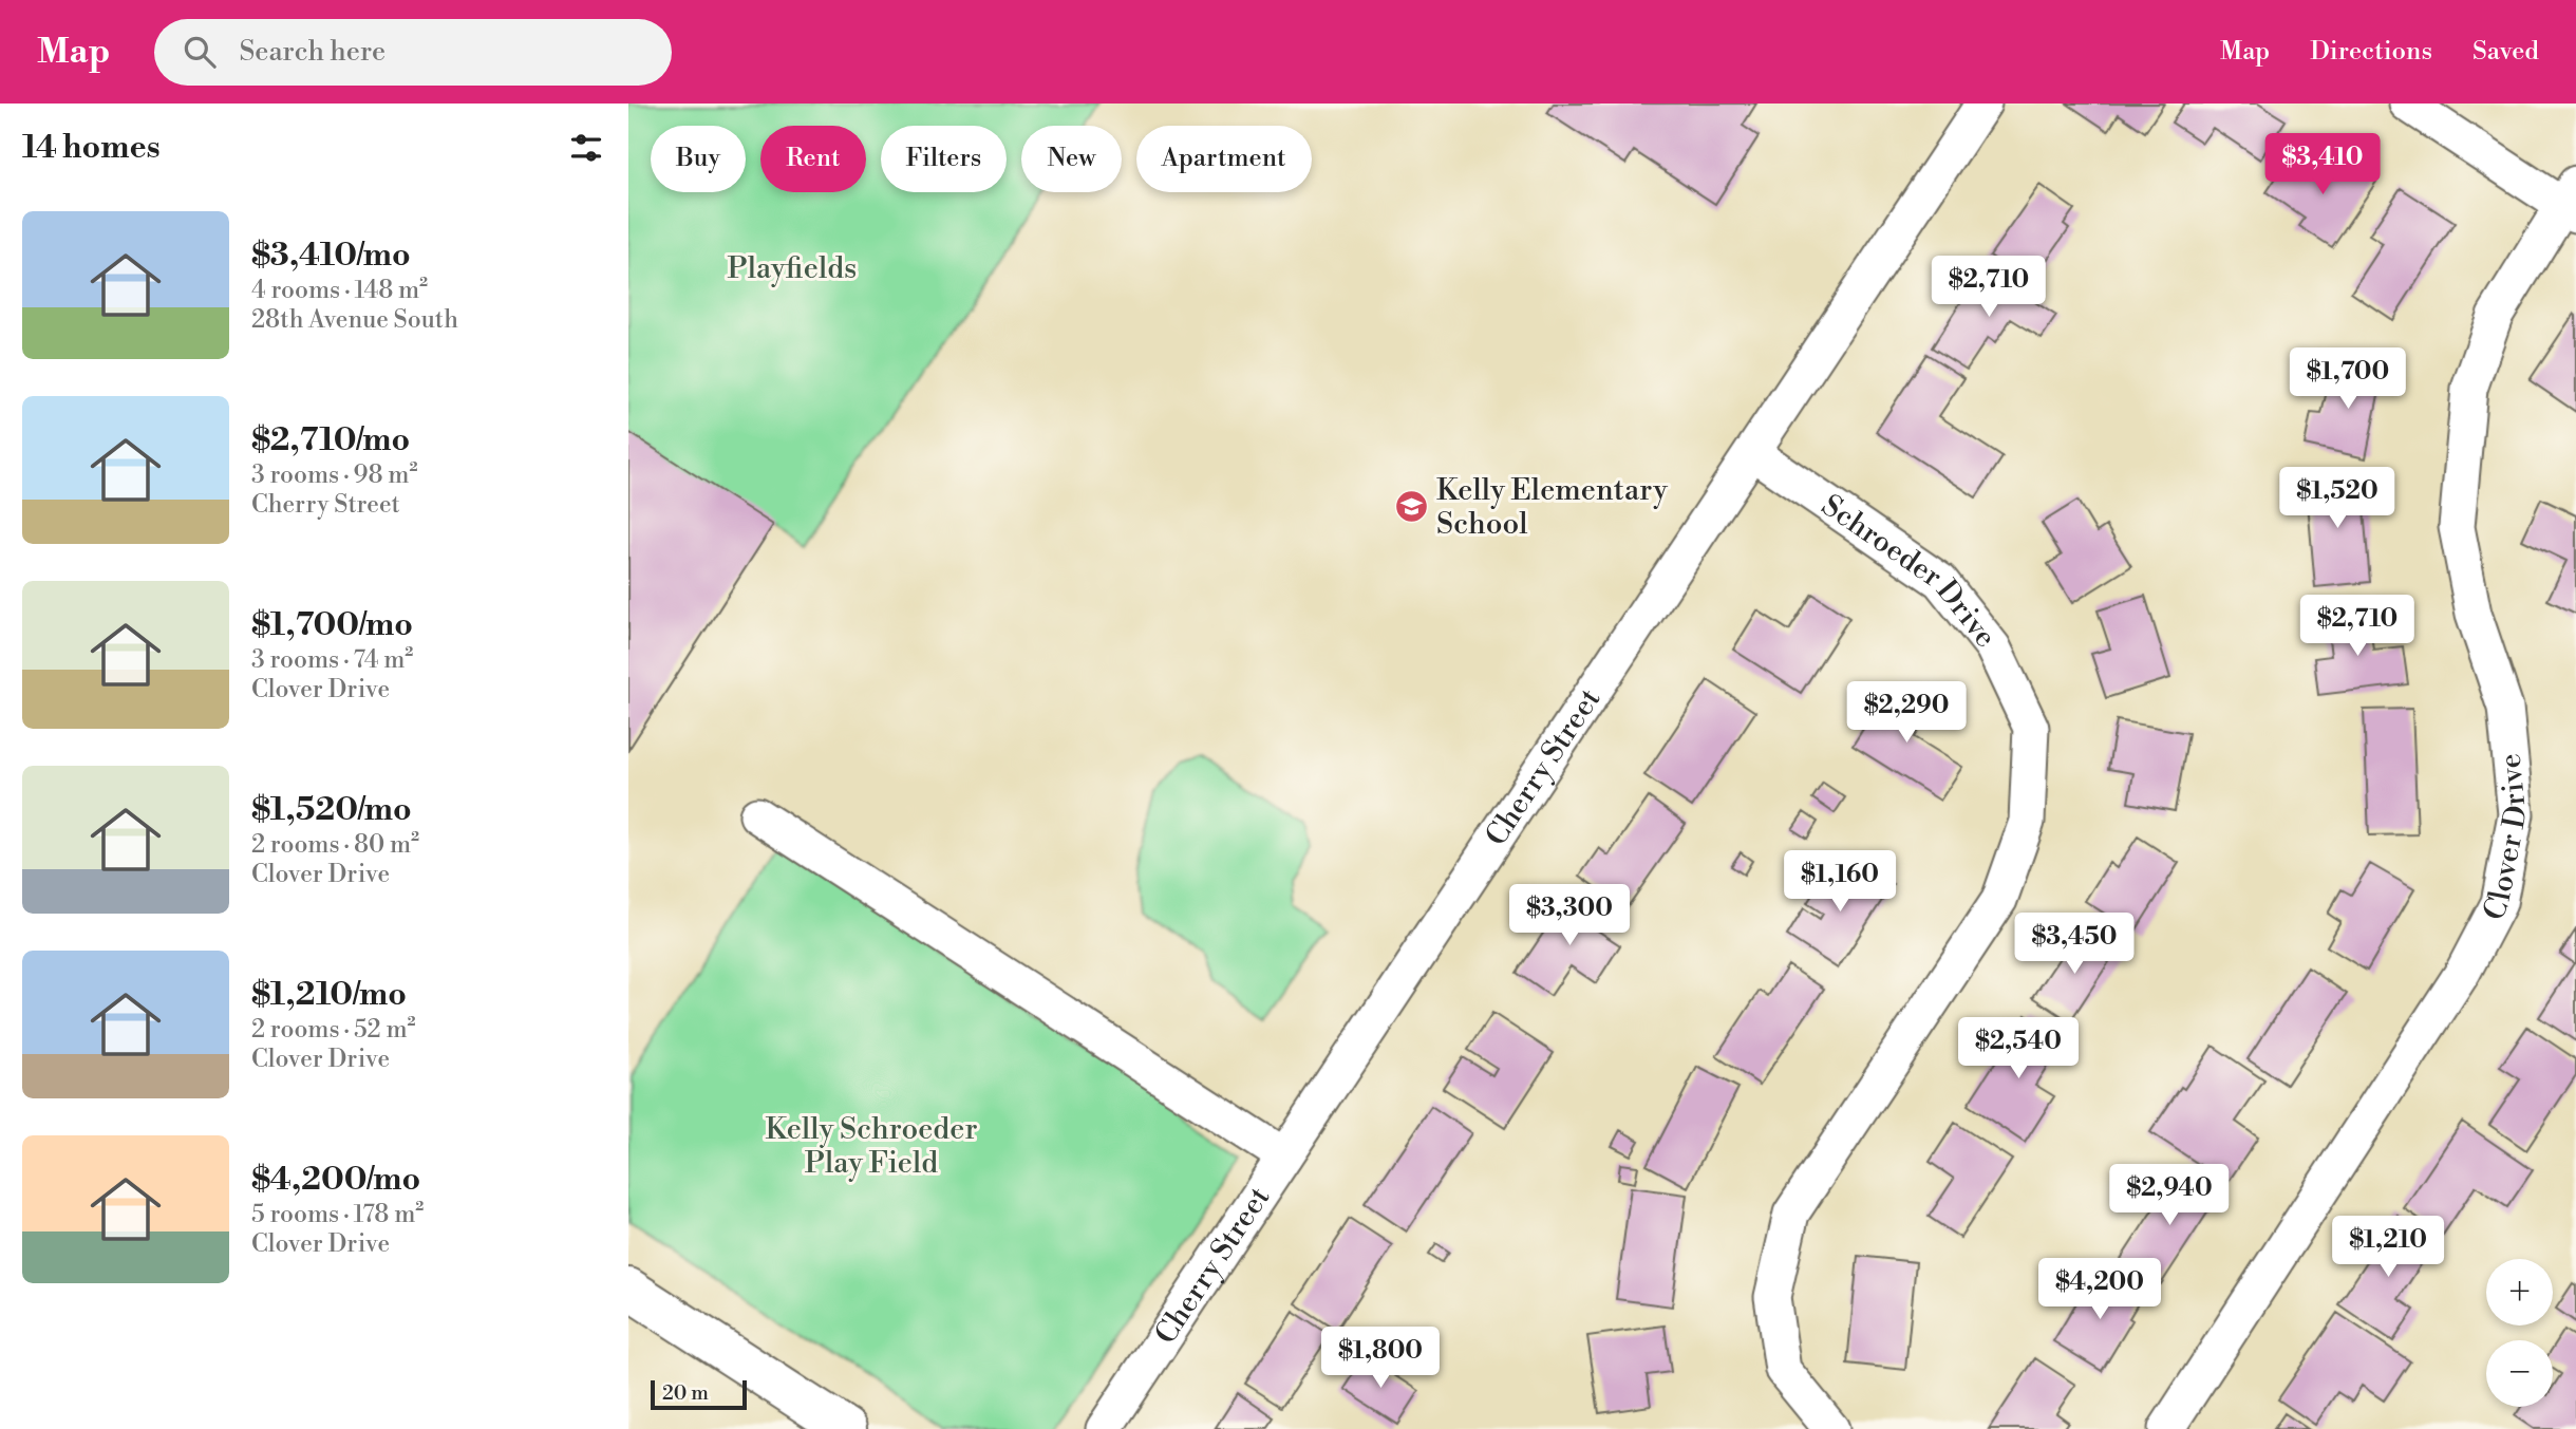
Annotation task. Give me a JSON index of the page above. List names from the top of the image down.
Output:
{
  "streets": {
    "street": ["Schroeder Drive", "Cherry Street", "Clover Drive"]
  },
  "crossings": [
    ["Schroeder Drive", "Cherry Street"]
  ],
  "parks": ["Playfields", "Kelly Schroeder Play Field"],
  "places": {
    "school or university": ["Kelly Elementary School"]
  },
  "scale_bar": "20 m",
  "page": {
    "header": "Map",
    "search": "Search here",
    "nav": ["Map", "Directions", "Saved"],
    "heading": "14 homes",
    "chip": [
      "Buy",
      "Rent",
      "Filters",
      "New",
      "Apartment"
    ],
    "price": [
      "$3,410",
      "$2,710",
      "$1,700",
      "$1,520",
      "$2,710",
      "$2,290",
      "$1,160",
      "$3,300",
      "$3,450",
      "$2,540",
      "$2,940",
      "$1,210",
      "$4,200",
      "$1,800"
    ],
    "list": [
      {
        "name": "$3,410/mo",
        "note": "4 rooms · 148 m² · 28th Avenue South"
      },
      {
        "name": "$2,710/mo",
        "note": "3 rooms · 98 m² · Cherry Street"
      },
      {
        "name": "$1,700/mo",
        "note": "3 rooms · 74 m² · Clover Drive"
      },
      {
        "name": "$1,520/mo",
        "note": "2 rooms · 80 m² · Clover Drive"
      },
      {
        "name": "$1,210/mo",
        "note": "2 rooms · 52 m² · Clover Drive"
      },
      {
        "name": "$4,200/mo",
        "note": "5 rooms · 178 m² · Clover Drive"
      }
    ],
    "map_buttons": ["+", "−"],
    "scale": "20 m"
  }
}
